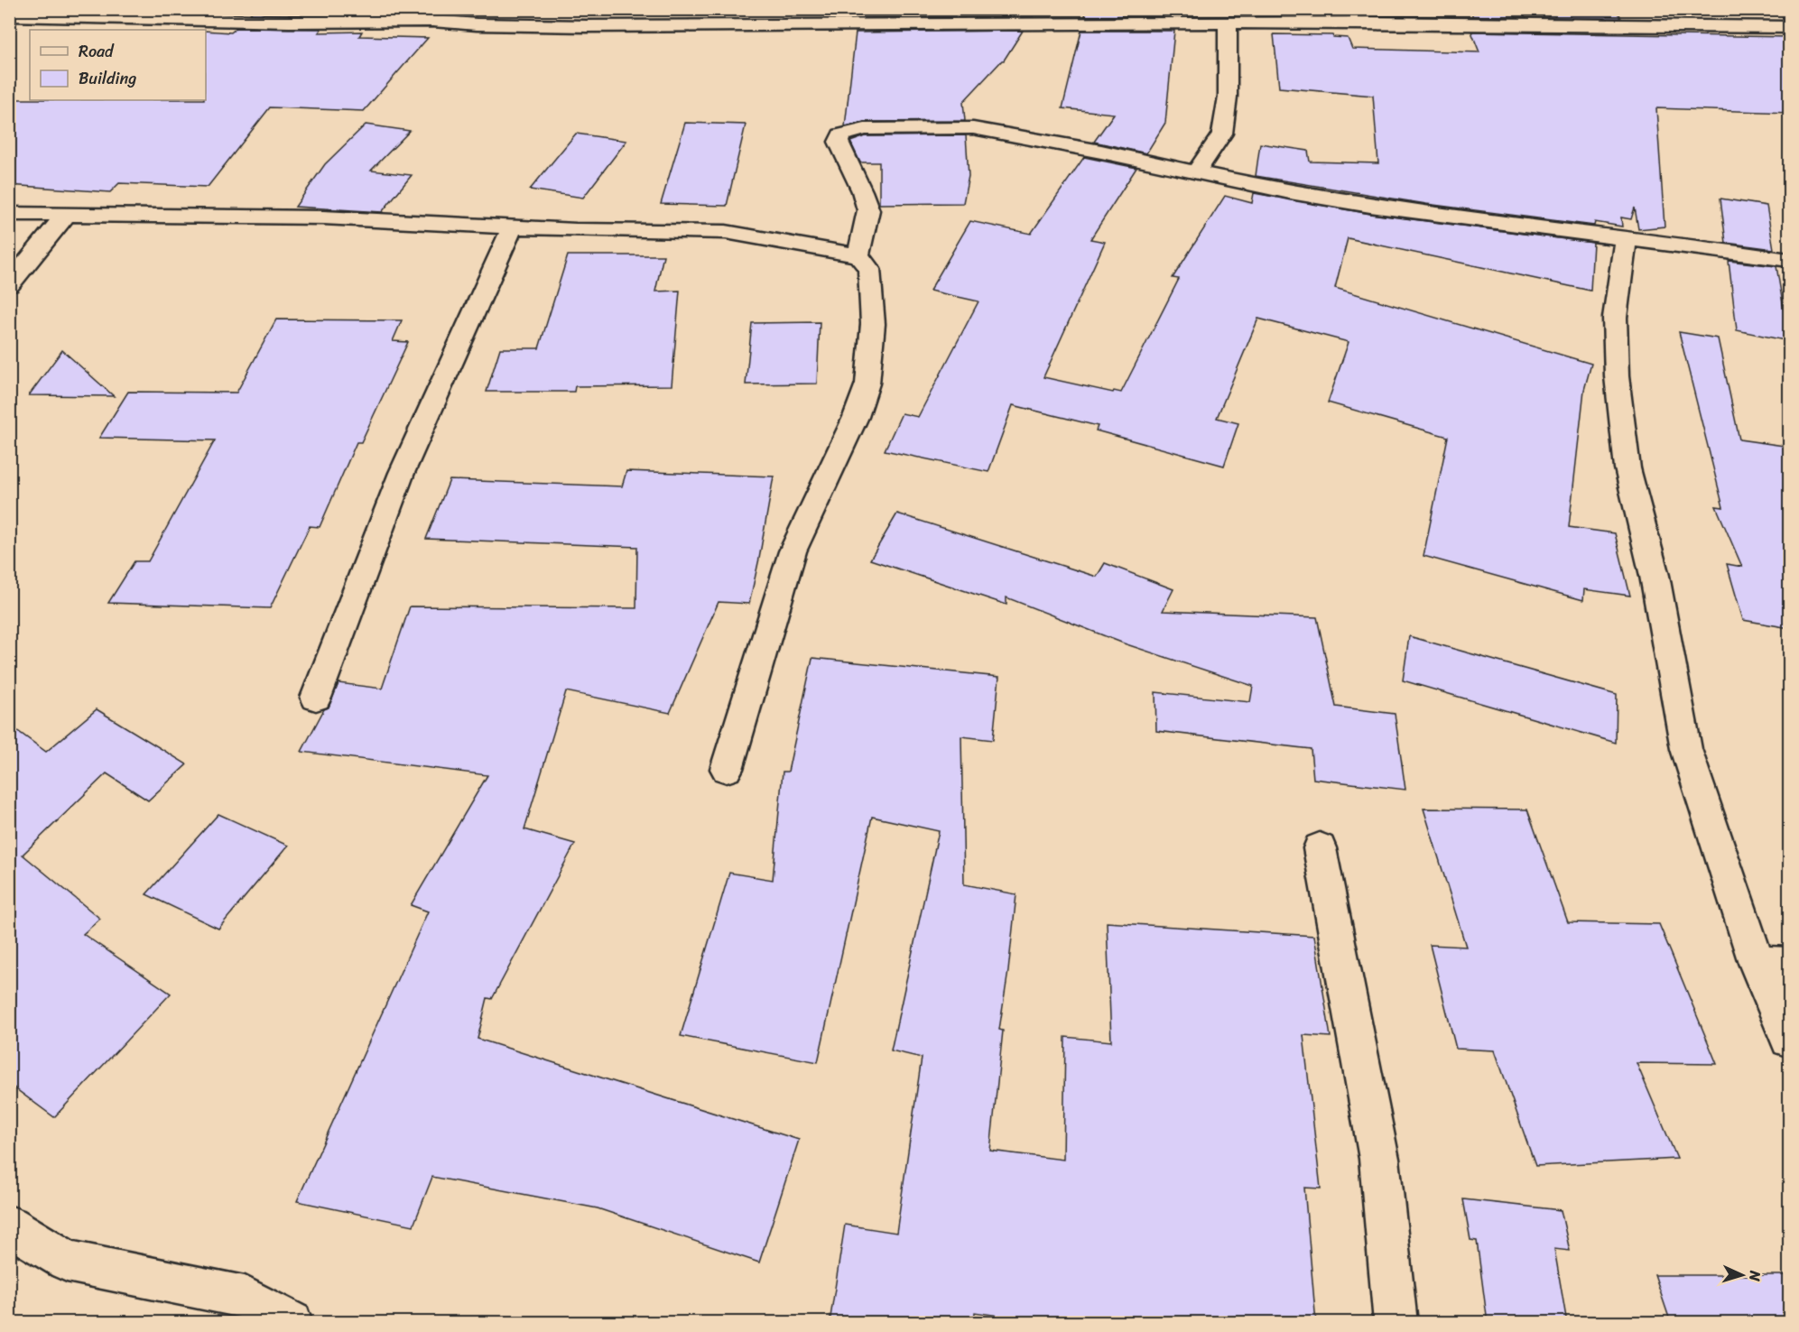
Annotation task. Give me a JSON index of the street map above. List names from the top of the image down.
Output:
{
  "legend": ["Road", "Building"],
  "north": "right"
}
